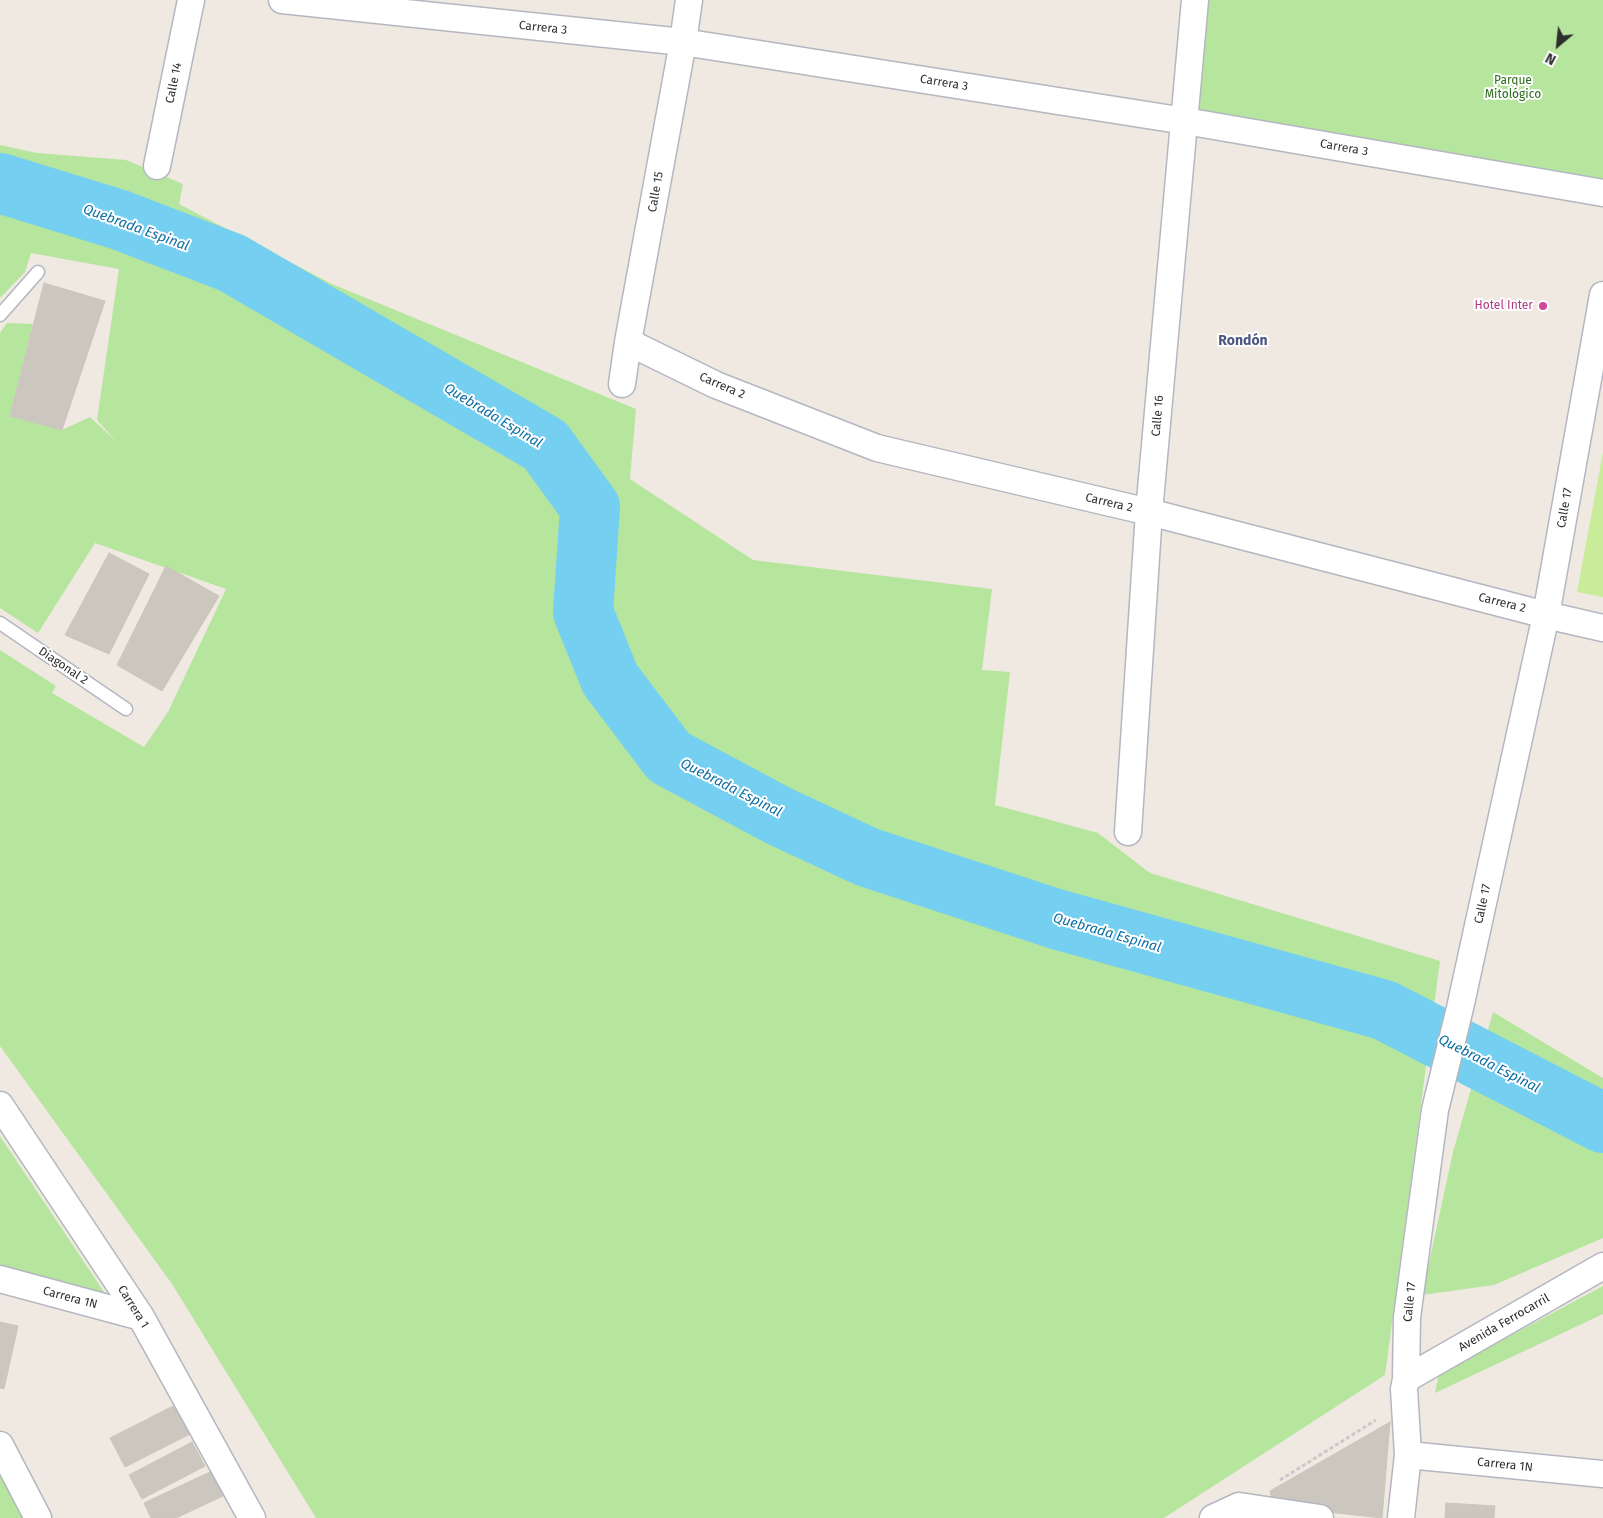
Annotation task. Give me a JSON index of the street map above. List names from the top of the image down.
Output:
{
  "streets": {
    "street": [
      "Carrera 3",
      "Calle 14",
      "Calle 15",
      "Carrera 2",
      "Calle 16",
      "Calle 17",
      "Carrera 1N",
      "Carrera 1",
      "Avenida Ferrocarril"
    ],
    "lane": ["Diagonal 2"]
  },
  "crossings": [
    ["Carrera 3", "Calle 15"],
    ["Carrera 3", "Calle 16"],
    ["Calle 15", "Carrera 2"],
    ["Carrera 2", "Calle 16"],
    ["Carrera 2", "Calle 17"],
    ["Calle 17", "Carrera 1N"],
    ["Calle 17", "Avenida Ferrocarril"],
    ["Carrera 1N", "Carrera 1"]
  ],
  "districts": ["Rondón"],
  "water": ["Quebrada Espinal"],
  "parks": ["Parque Mitológico"],
  "places": ["Hotel Inter"],
  "north": "bottom left"
}
